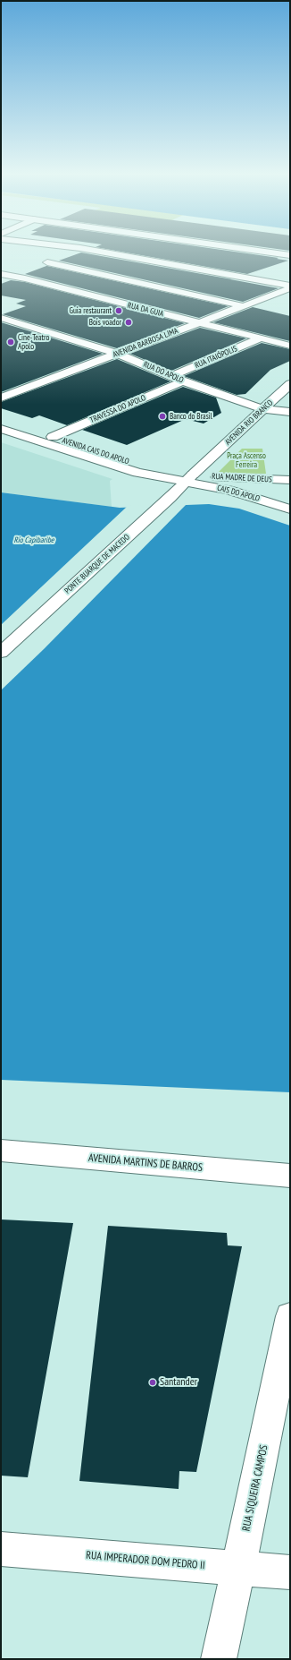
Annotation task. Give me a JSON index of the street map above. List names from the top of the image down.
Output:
{
  "streets": {
    "street": [
      "RUA DA GUIA",
      "AVENIDA BARBOSA LIMA",
      "RUA ITAIÓPOLIS",
      "RUA DO APOLO",
      "TRAVESSA DO APOLO",
      "AVENIDA RIO BRANCO",
      "AVENIDA CAIS DO APOLO",
      "RUA MADRE DE DEUS",
      "CAIS DO APOLO",
      "PONTE BUARQUE DE MACEDO",
      "AVENIDA MARTINS DE BARROS",
      "RUA SIQUEIRA CAMPOS",
      "RUA IMPERADOR DOM PEDRO II"
    ]
  },
  "crossings": [
    ["RUA DA GUIA", "AVENIDA BARBOSA LIMA"],
    ["RUA DA GUIA", "RUA ITAIÓPOLIS"],
    ["AVENIDA BARBOSA LIMA", "RUA DO APOLO"],
    ["RUA ITAIÓPOLIS", "RUA DO APOLO"],
    ["RUA DO APOLO", "TRAVESSA DO APOLO"],
    ["RUA DO APOLO", "AVENIDA RIO BRANCO"],
    ["TRAVESSA DO APOLO", "AVENIDA CAIS DO APOLO"],
    ["AVENIDA RIO BRANCO", "AVENIDA CAIS DO APOLO"],
    ["AVENIDA RIO BRANCO", "RUA MADRE DE DEUS"],
    ["AVENIDA RIO BRANCO", "CAIS DO APOLO"],
    ["AVENIDA RIO BRANCO", "PONTE BUARQUE DE MACEDO"],
    ["AVENIDA CAIS DO APOLO", "RUA MADRE DE DEUS"],
    ["AVENIDA CAIS DO APOLO", "CAIS DO APOLO"],
    ["AVENIDA CAIS DO APOLO", "PONTE BUARQUE DE MACEDO"],
    ["RUA MADRE DE DEUS", "CAIS DO APOLO"],
    ["RUA MADRE DE DEUS", "PONTE BUARQUE DE MACEDO"],
    ["CAIS DO APOLO", "PONTE BUARQUE DE MACEDO"],
    ["RUA SIQUEIRA CAMPOS", "RUA IMPERADOR DOM PEDRO II"]
  ],
  "water": ["Rio Capibaribe"],
  "parks": ["Praça Ascenso Ferreira"],
  "places": [
    "Guia restaurant",
    "Bois voador",
    "Cine-Teatro Apolo",
    "Banco do Brasil",
    "Santander"
  ]
}
